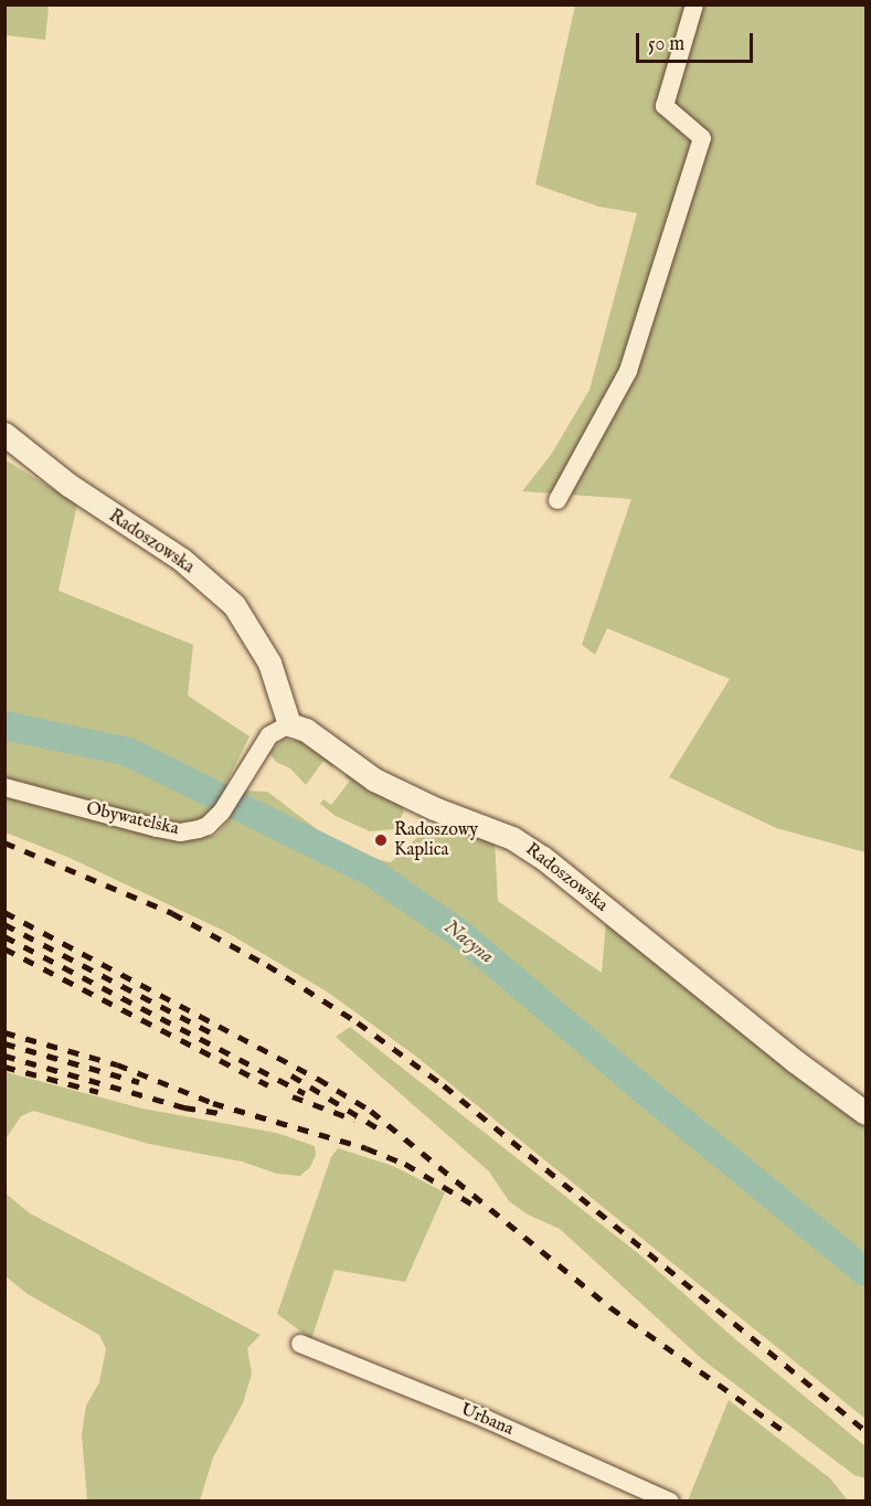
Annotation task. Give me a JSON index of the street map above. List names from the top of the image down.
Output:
{
  "streets": {
    "street": ["Radoszowska", "Obywatelska", "Urbana"]
  },
  "crossings": [
    ["Radoszowska", "Obywatelska"]
  ],
  "water": ["Nacyna"],
  "places": ["Radoszowy Kaplica"],
  "scale_bar": "50 m"
}
